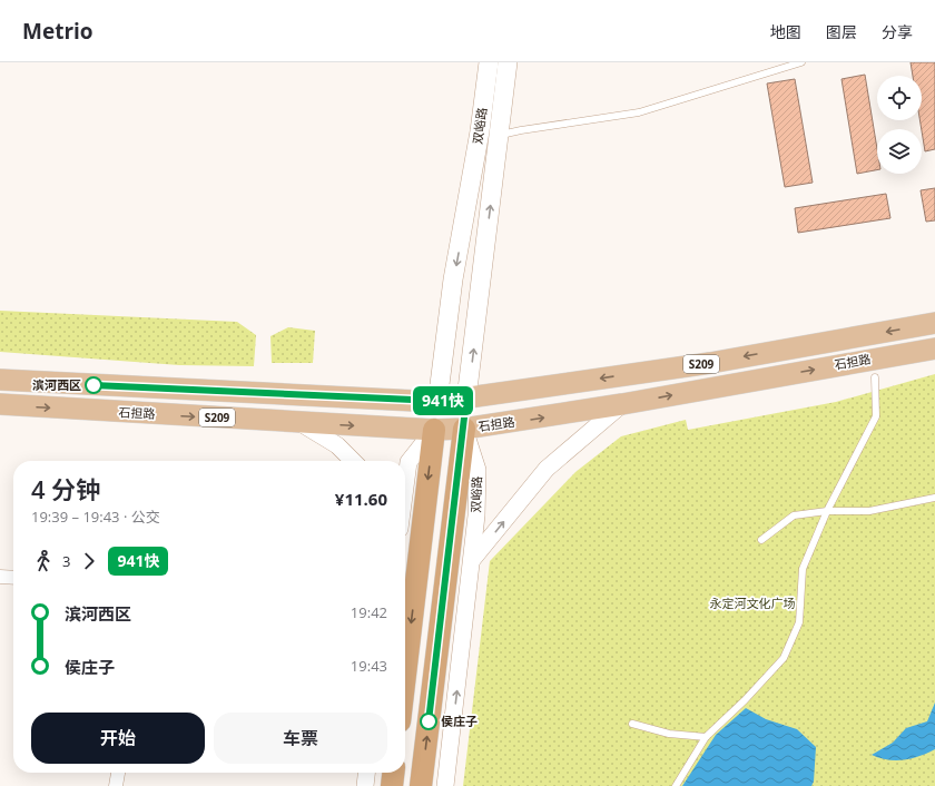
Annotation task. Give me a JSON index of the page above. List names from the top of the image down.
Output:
{
  "streets": {
    "highway": ["双峪路"],
    "main road": ["石担路", "S209"]
  },
  "crossings": [
    ["双峪路", "石担路"]
  ],
  "parks": ["永定河文化广场"],
  "places": ["滨河西区", "侯庄子"],
  "lines": ["bus line 941快"],
  "page": {
    "header": "Metrio",
    "nav": ["地图", "图层", "分享"],
    "on_map": "941快",
    "heading": ["4 分钟", "19:39 – 19:43 · 公交", "¥11.60"],
    "legs": ["3", "941快"],
    "list": [
      {
        "name": "滨河西区",
        "value": "19:42"
      },
      {
        "name": "侯庄子",
        "value": "19:43"
      }
    ],
    "buttons": ["开始", "车票"]
  }
}
